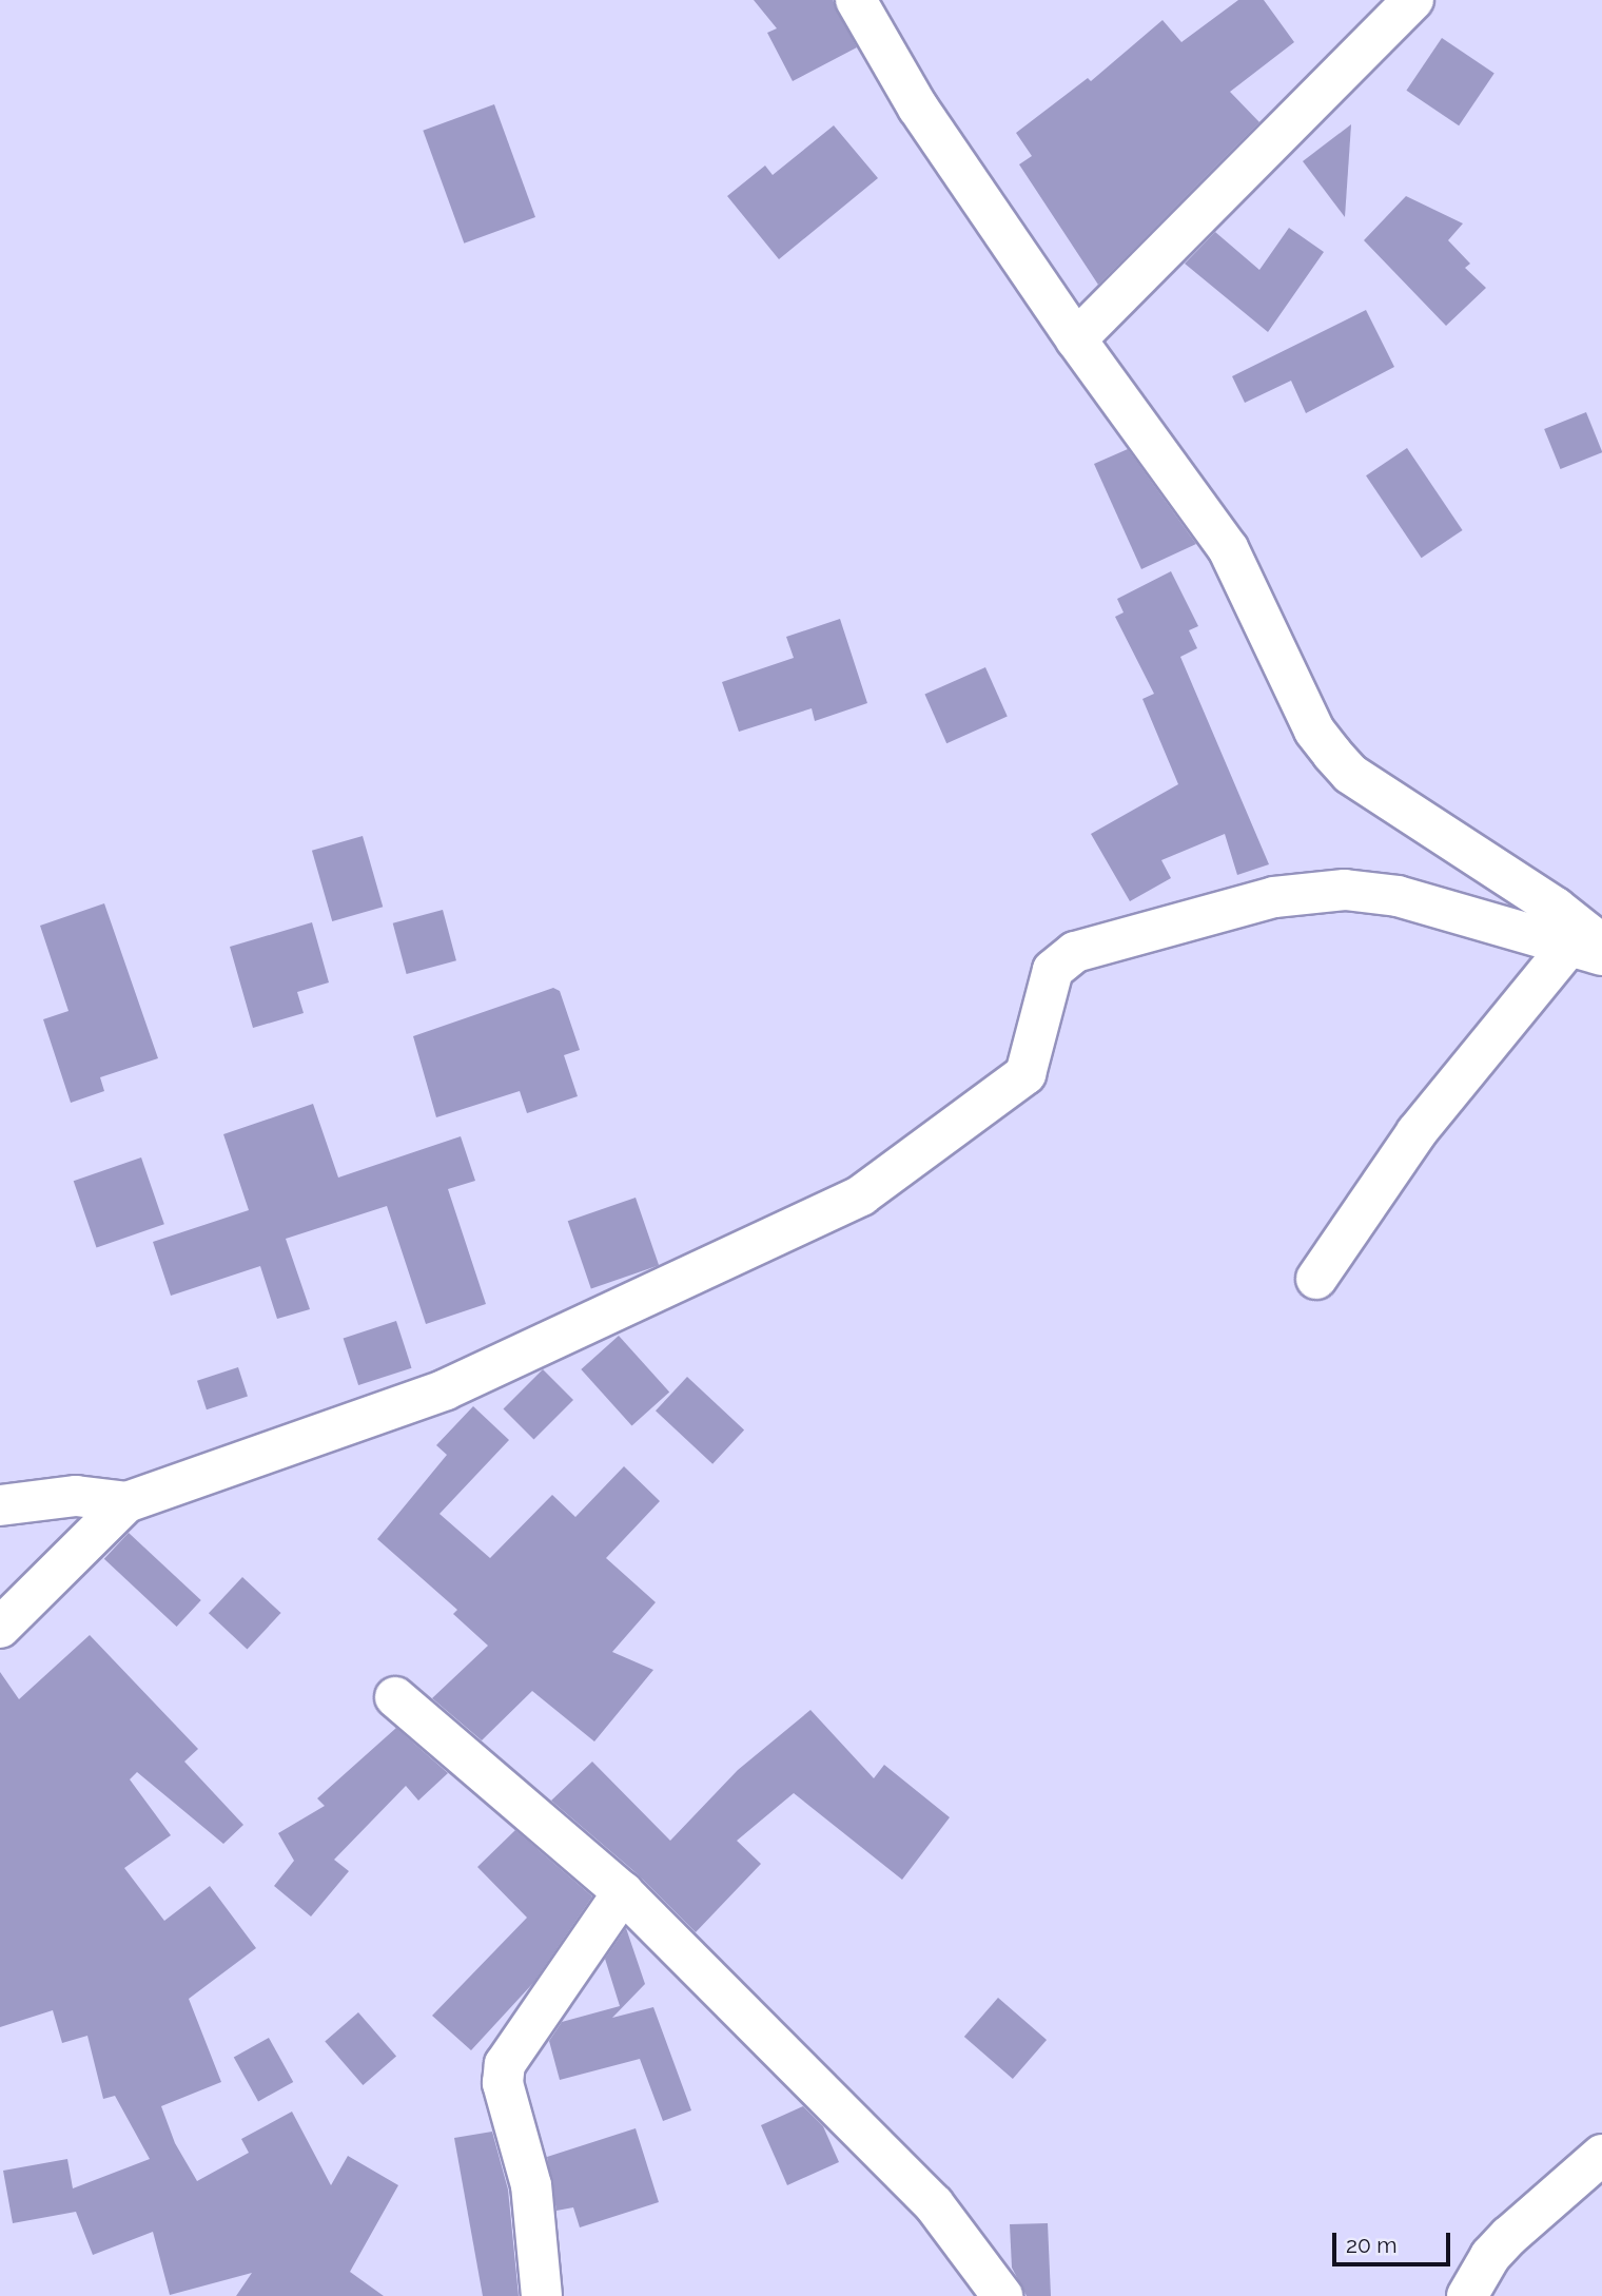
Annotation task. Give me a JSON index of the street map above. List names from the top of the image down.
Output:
{
  "scale_bar": "20 m"
}
